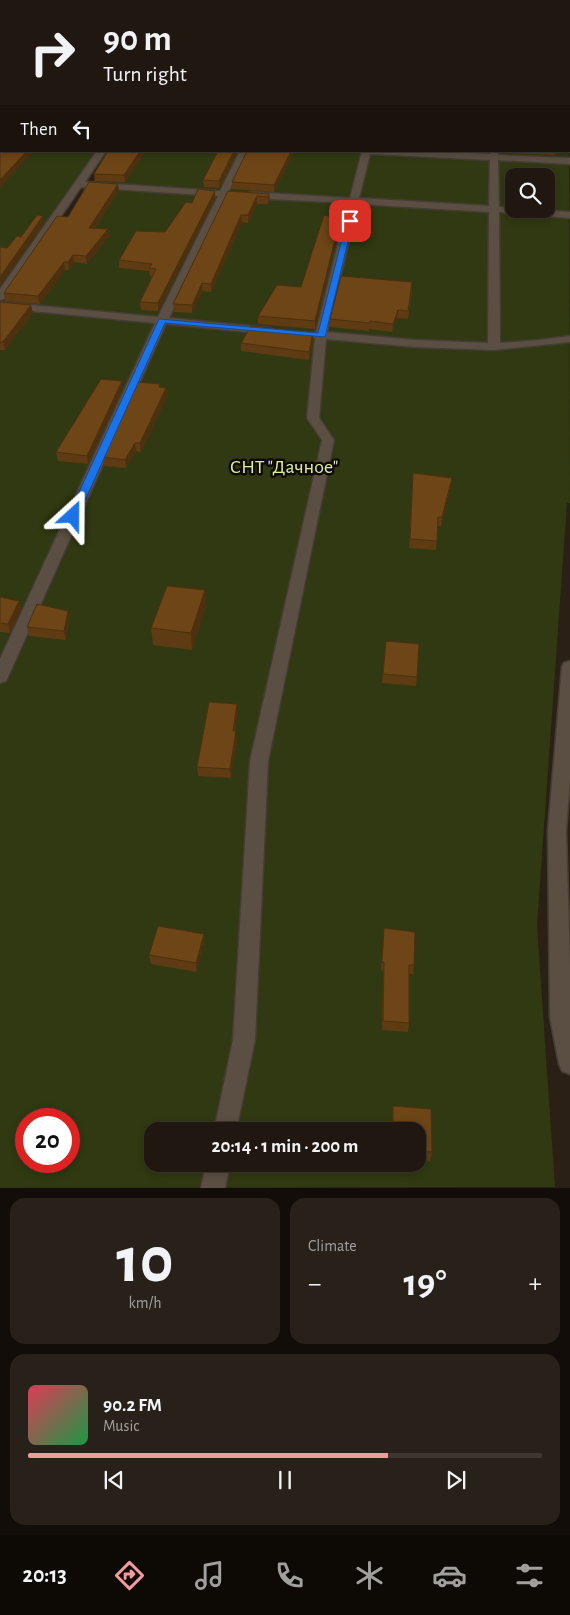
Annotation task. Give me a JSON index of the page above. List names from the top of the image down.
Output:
{
  "parks": ["СНТ \"Дачное\""],
  "page": {
    "turn": ["90 m", "Turn right"],
    "then": "Then",
    "limit": "20",
    "trip": "20:14 · 1 min · 200 m",
    "tile": [
      ["10", "km/h"],
      "Climate"
    ],
    "heat": ["−", "19°", "+"],
    "song": ["90.2 FM", "Music"],
    "tabs": "20:13"
  }
}
